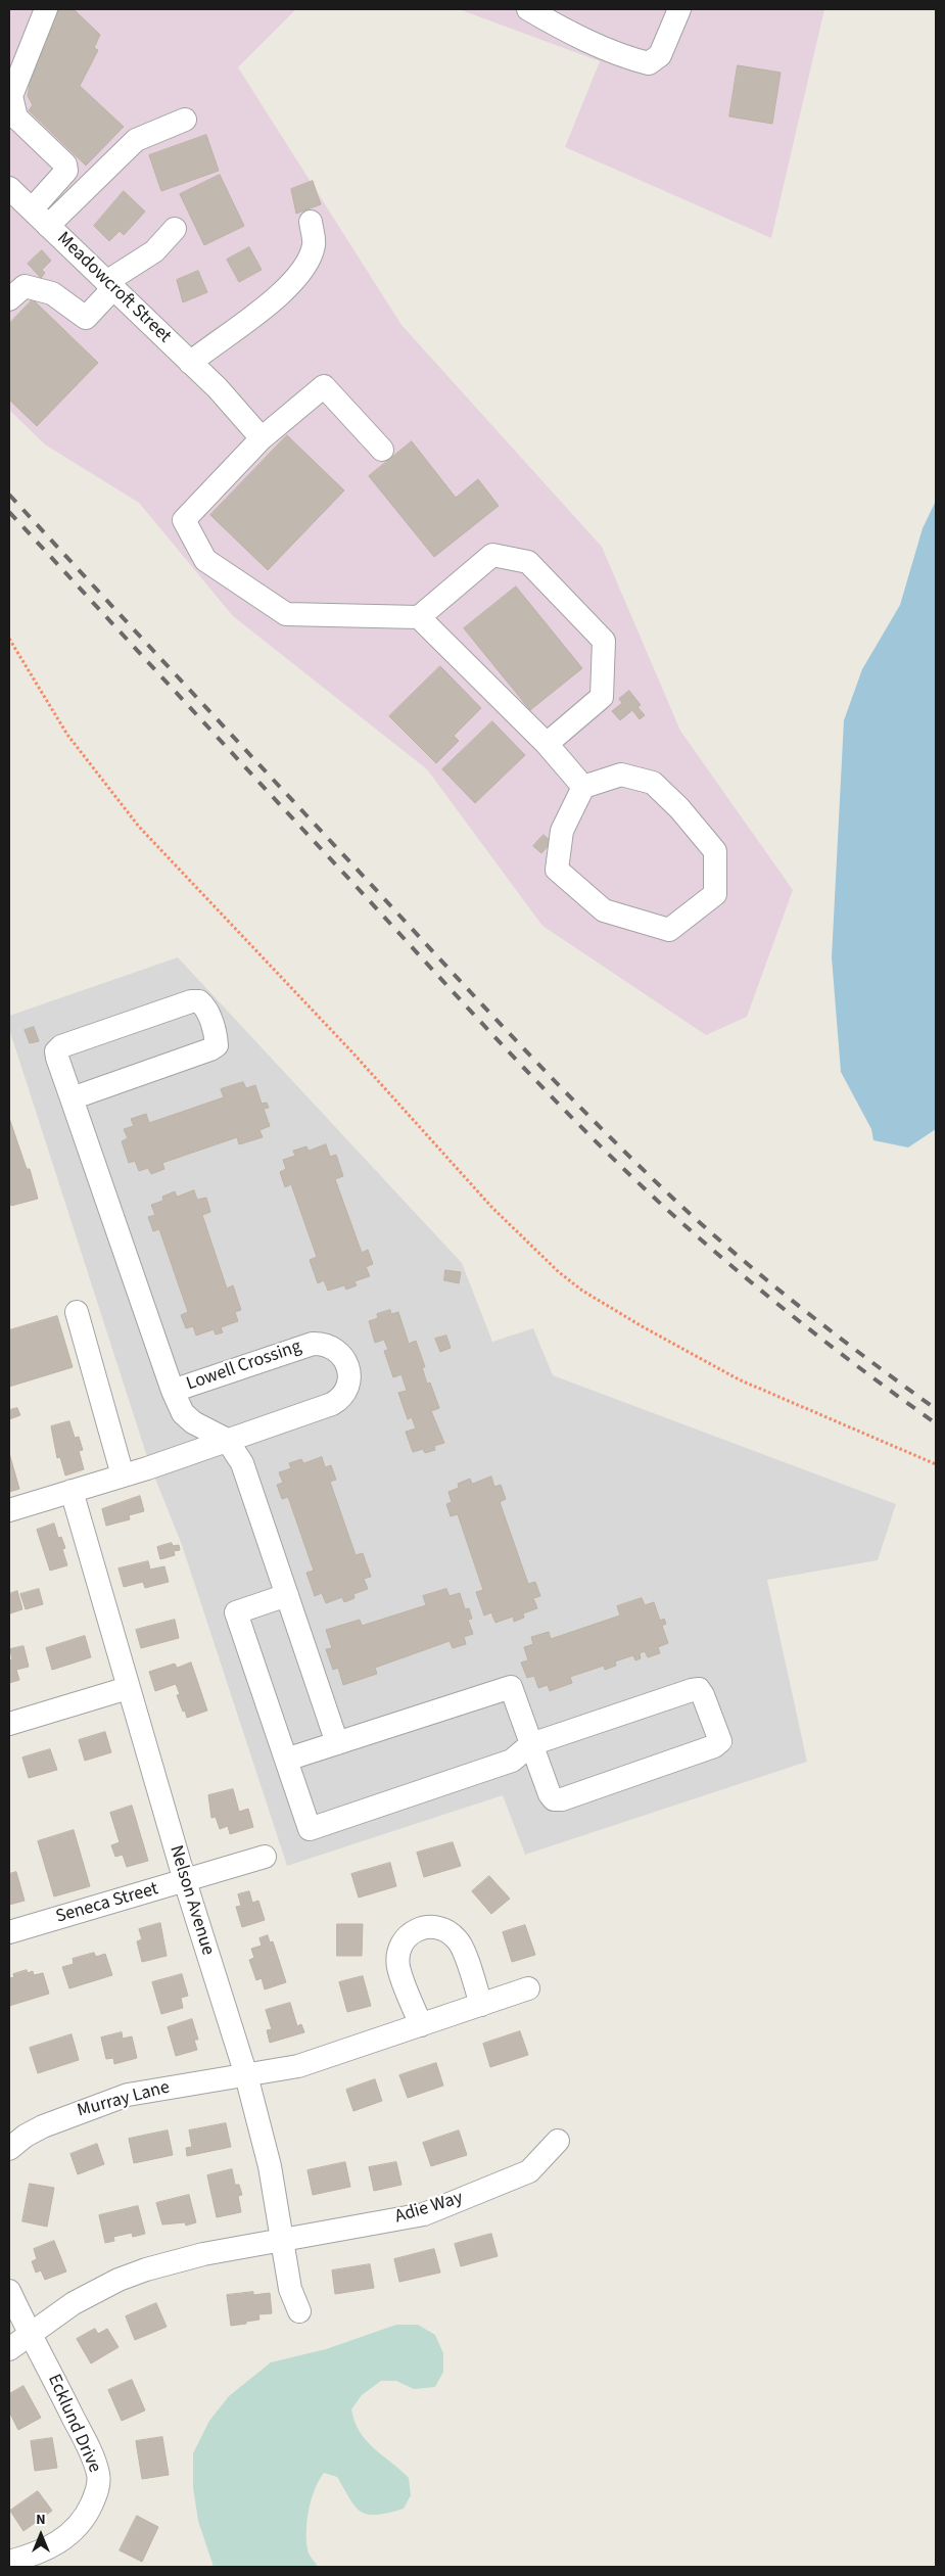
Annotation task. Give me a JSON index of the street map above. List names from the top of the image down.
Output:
{
  "streets": {
    "street": [
      "Meadowcroft Street",
      "Lowell Crossing",
      "Nelson Avenue",
      "Seneca Street",
      "Murray Lane",
      "Adie Way",
      "Ecklund Drive"
    ]
  },
  "crossings": [
    ["Nelson Avenue", "Seneca Street"],
    ["Nelson Avenue", "Murray Lane"],
    ["Nelson Avenue", "Adie Way"],
    ["Adie Way", "Ecklund Drive"]
  ],
  "north": "top"
}
